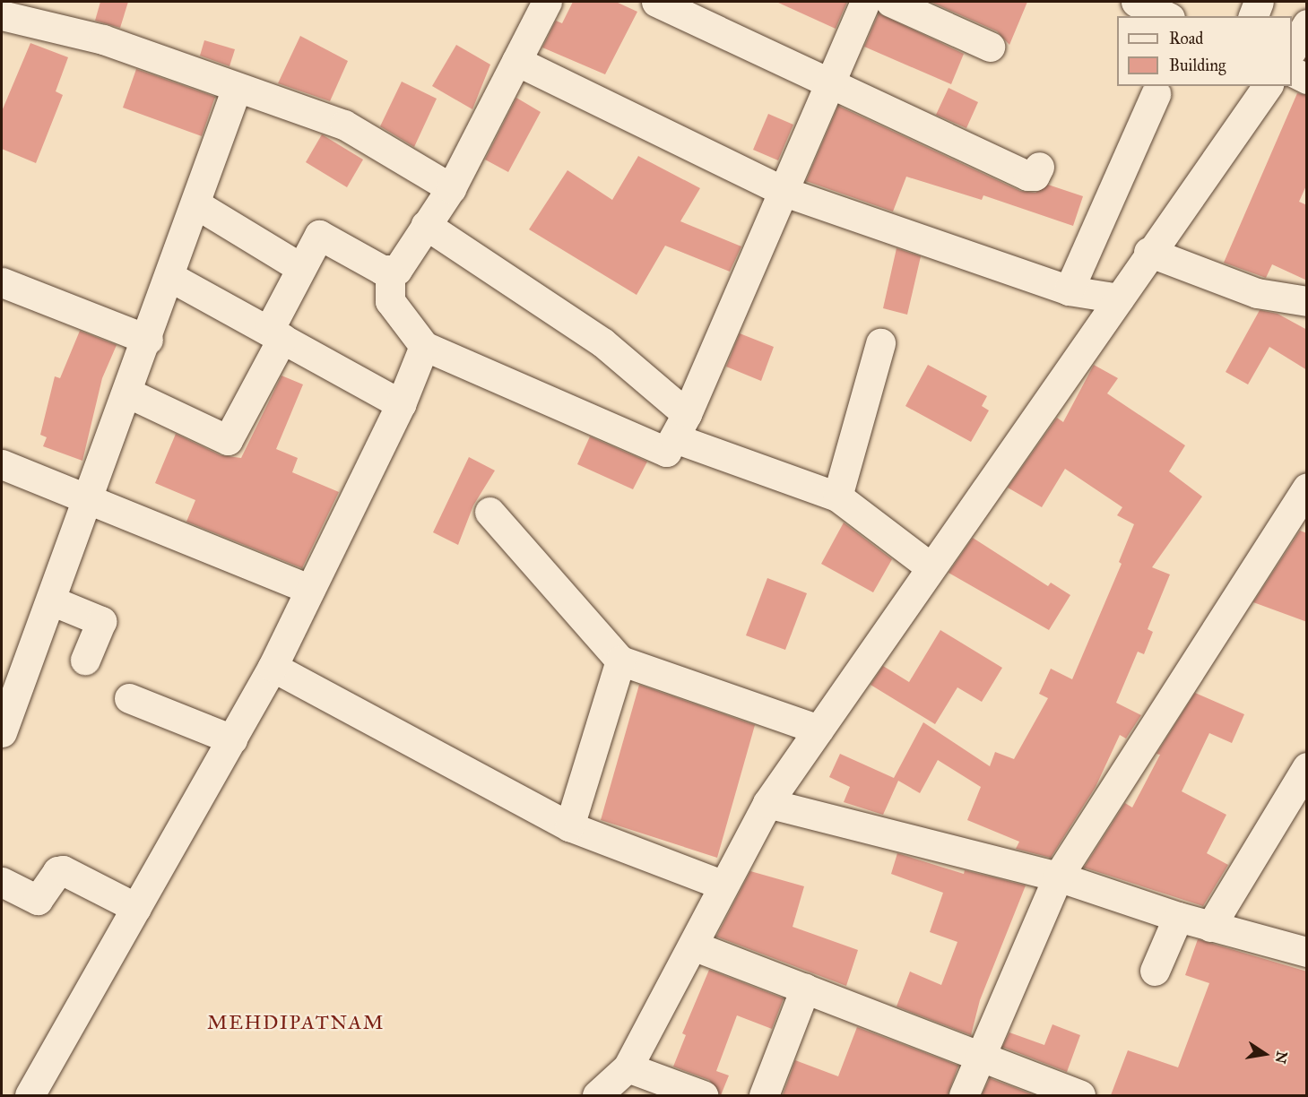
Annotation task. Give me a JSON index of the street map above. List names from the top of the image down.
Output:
{
  "districts": ["MEHDIPATNAM"],
  "legend": ["Road", "Building"],
  "north": "right"
}
